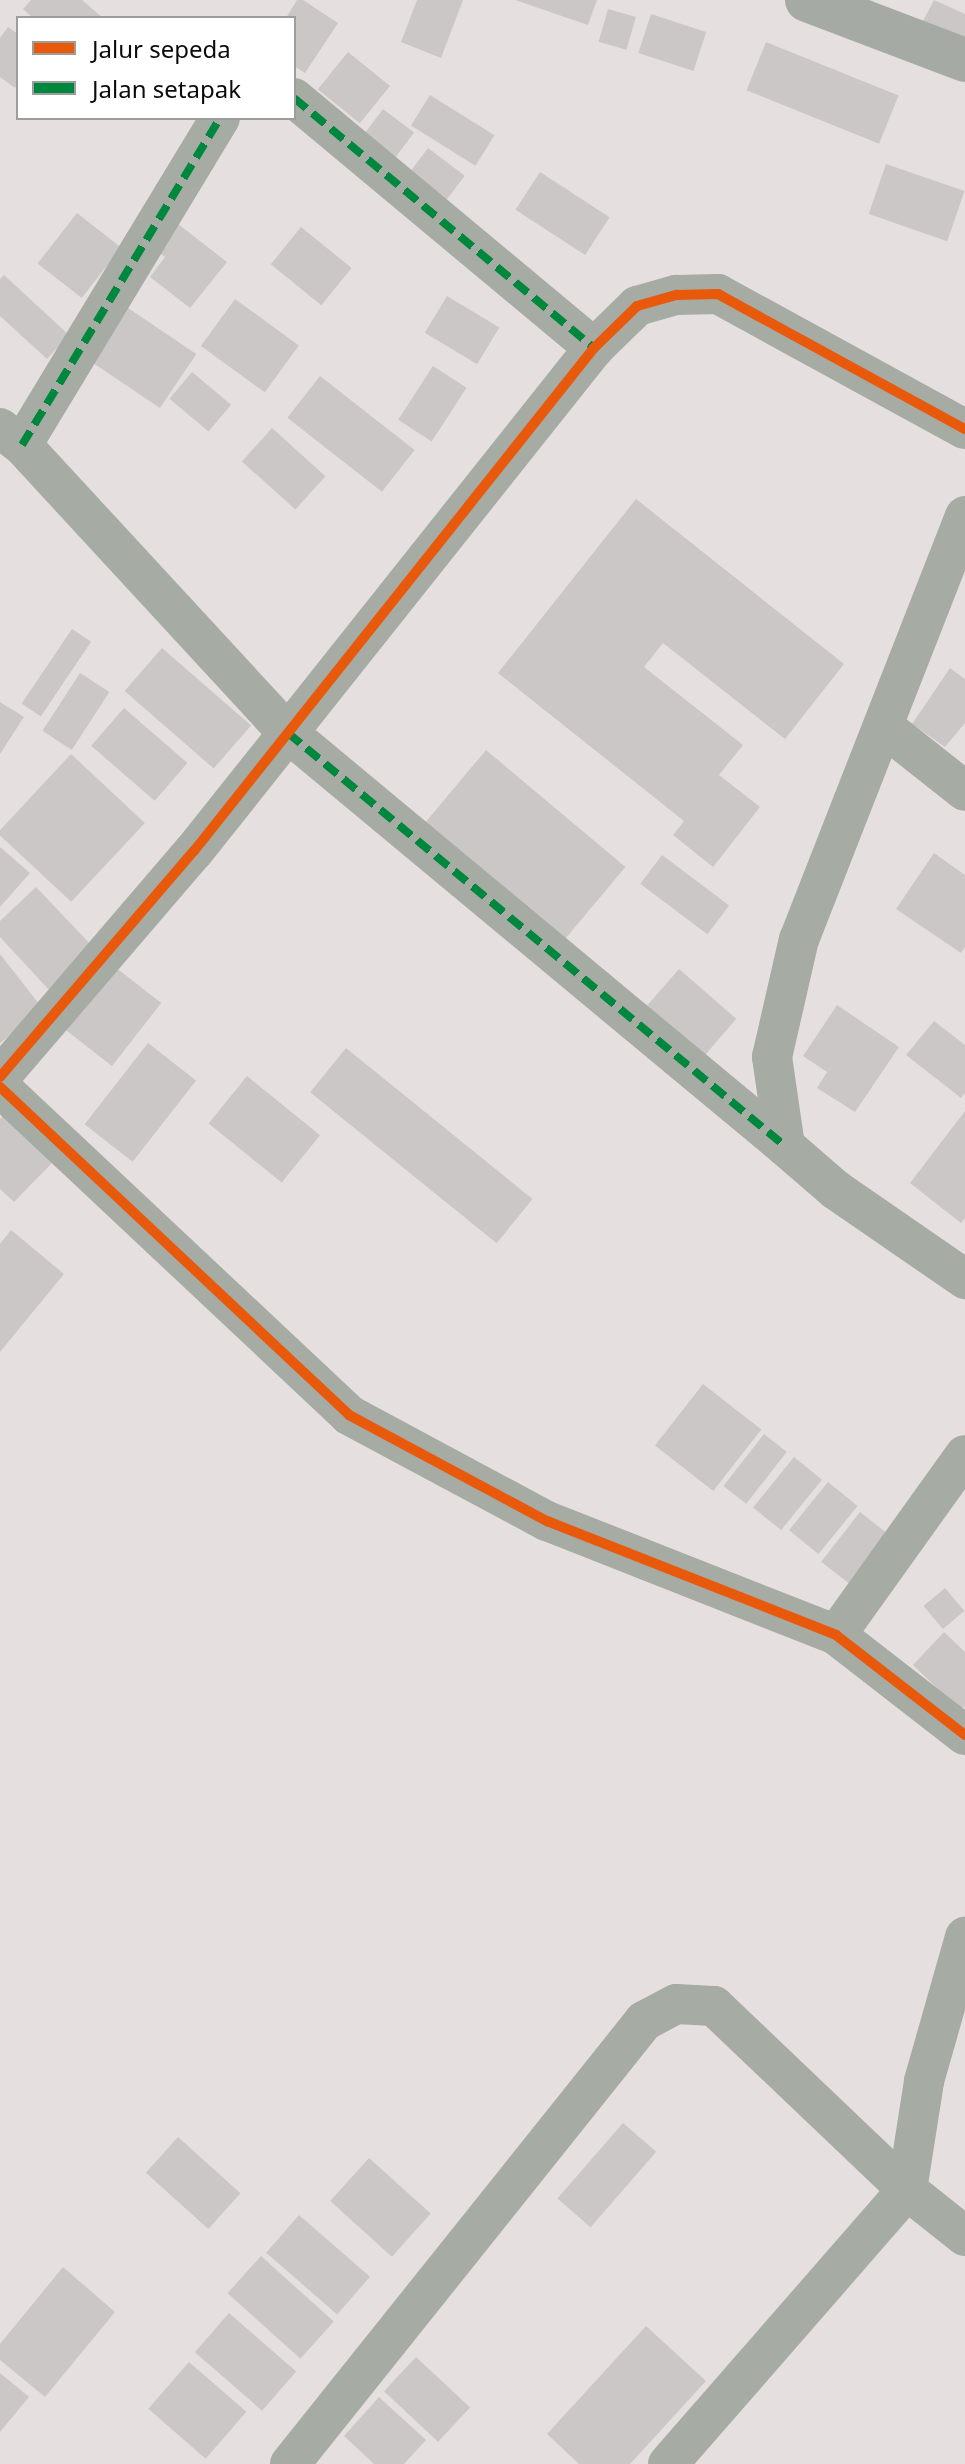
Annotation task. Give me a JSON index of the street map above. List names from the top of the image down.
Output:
{
  "legend": ["Jalur sepeda", "Jalan setapak"]
}
